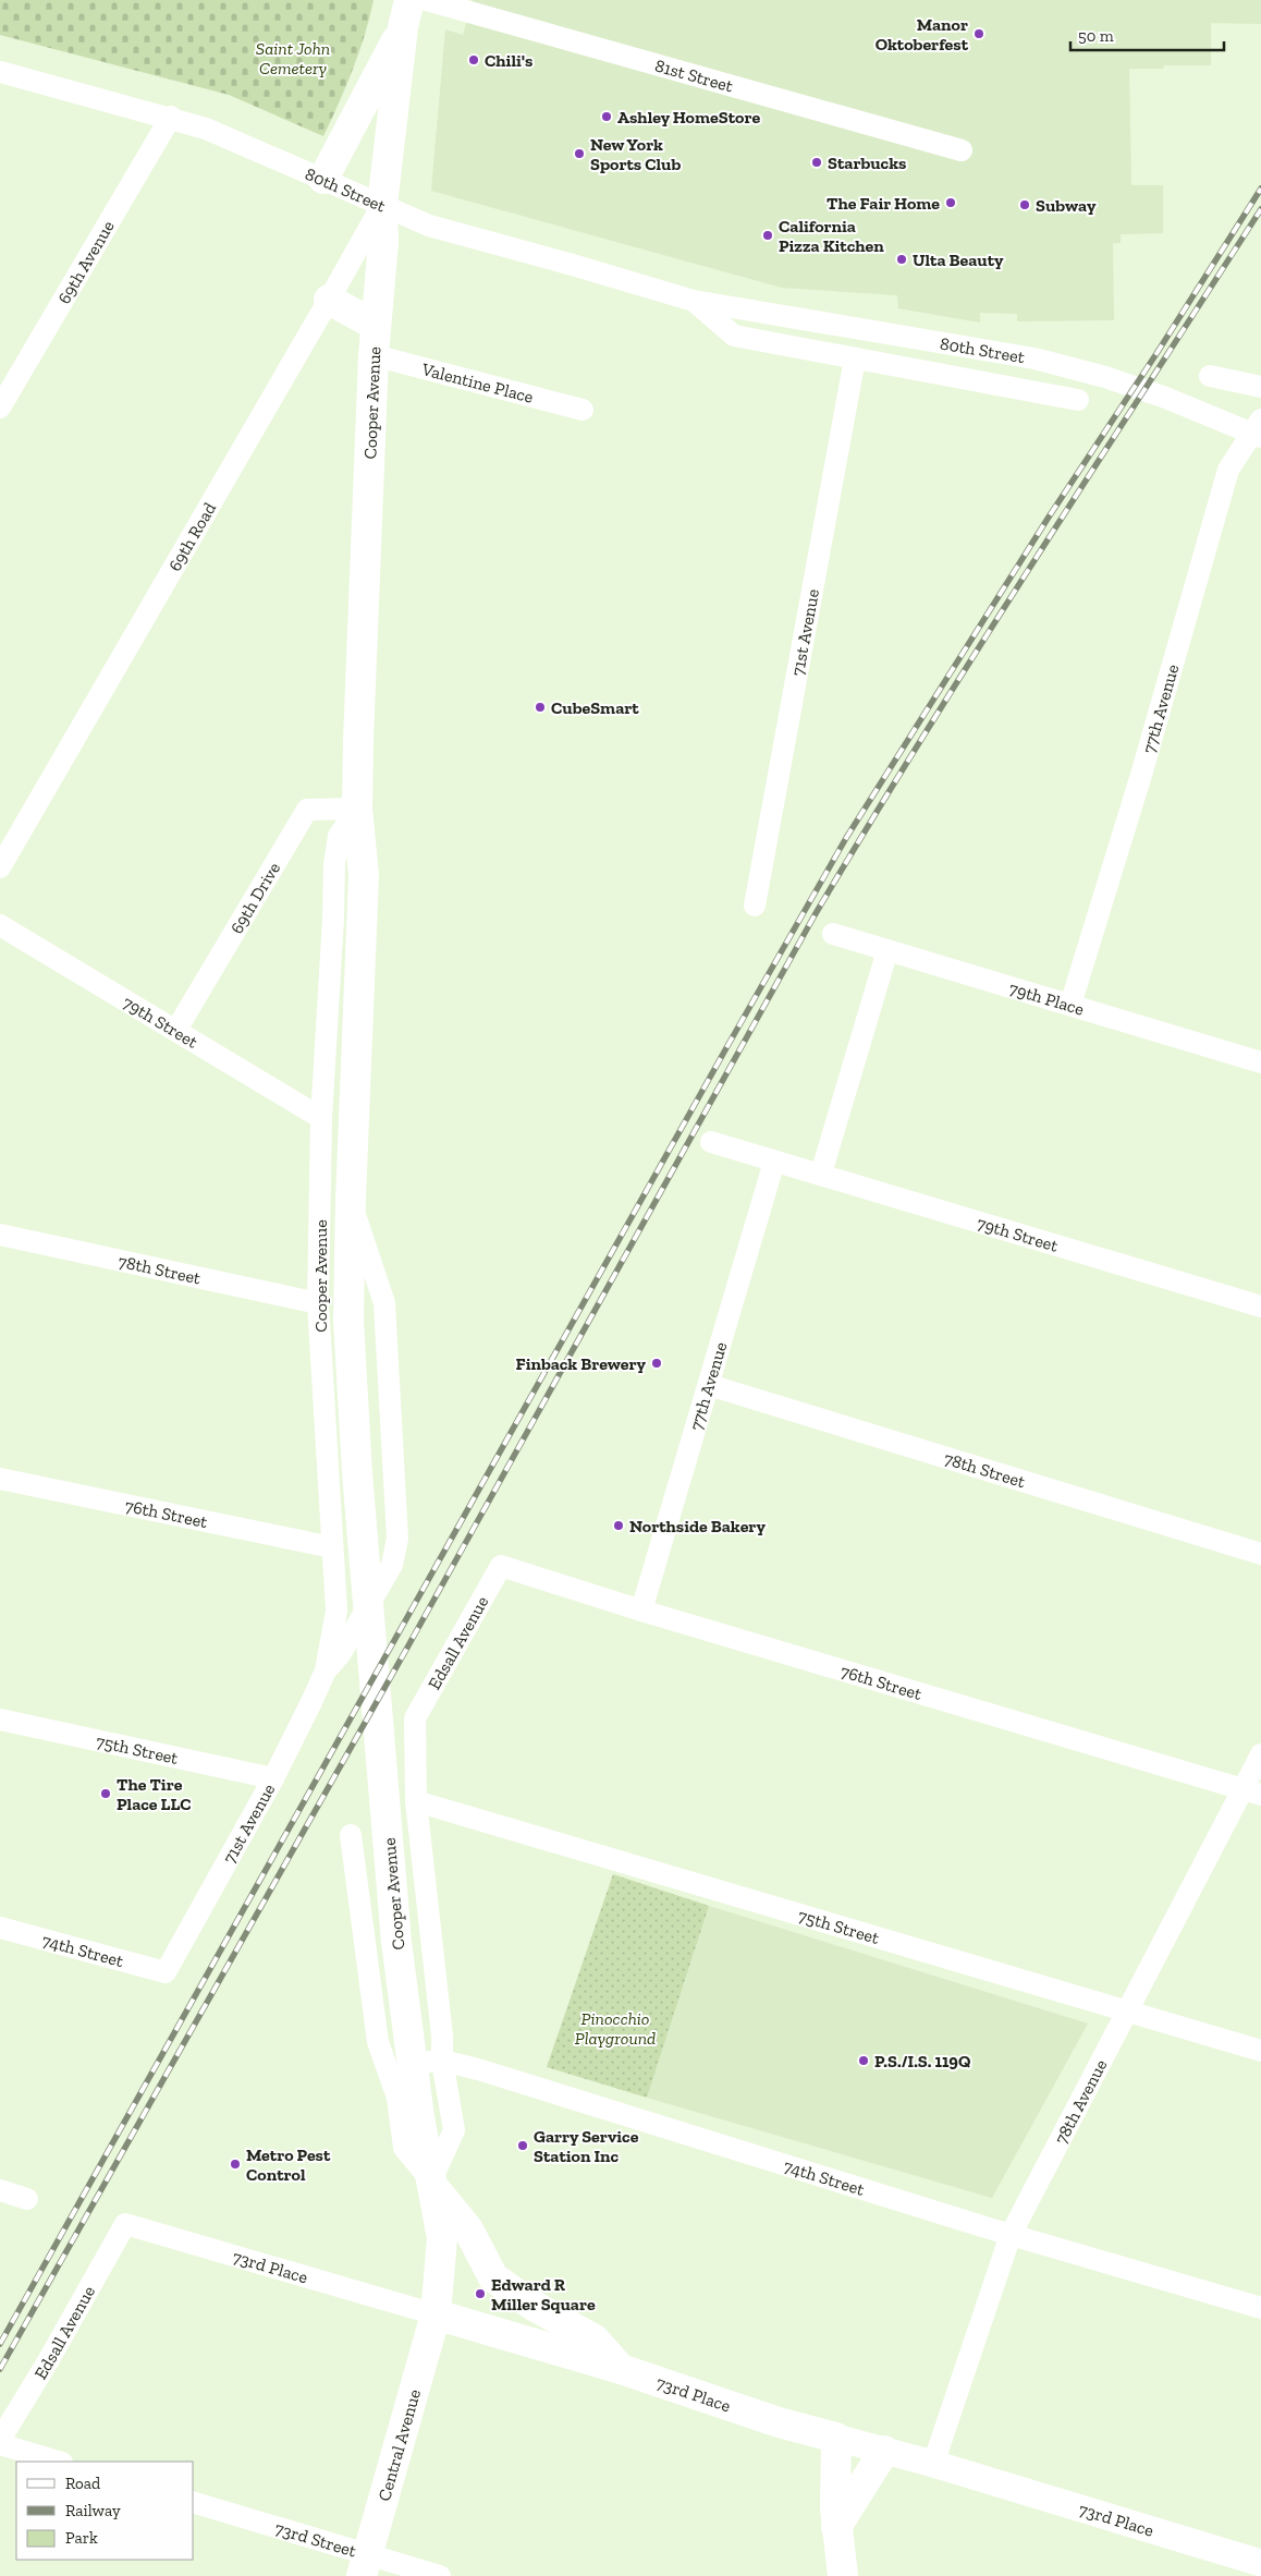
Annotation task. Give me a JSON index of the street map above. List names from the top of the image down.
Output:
{
  "streets": {
    "main road": ["Cooper Avenue", "73rd Place", "Central Avenue"],
    "street": [
      "81st Street",
      "80th Street",
      "69th Avenue",
      "Valentine Place",
      "69th Road",
      "71st Avenue",
      "77th Avenue",
      "69th Drive",
      "79th Place",
      "79th Street",
      "78th Street",
      "76th Street",
      "Edsall Avenue",
      "75th Street",
      "74th Street",
      "78th Avenue",
      "73rd Street"
    ]
  },
  "crossings": [
    ["80th Street", "69th Avenue"],
    ["80th Street", "Cooper Avenue"],
    ["80th Street", "69th Road"],
    ["80th Street", "71st Avenue"],
    ["Valentine Place", "Cooper Avenue"],
    ["Cooper Avenue", "69th Road"],
    ["Cooper Avenue", "71st Avenue"],
    ["Cooper Avenue", "69th Drive"],
    ["Cooper Avenue", "79th Street"],
    ["Cooper Avenue", "78th Street"],
    ["Cooper Avenue", "76th Street"],
    ["Cooper Avenue", "Edsall Avenue"],
    ["Cooper Avenue", "75th Street"],
    ["Cooper Avenue", "74th Street"],
    ["Cooper Avenue", "73rd Place"],
    ["Cooper Avenue", "Central Avenue"],
    ["71st Avenue", "75th Street"],
    ["71st Avenue", "74th Street"],
    ["77th Avenue", "79th Place"],
    ["77th Avenue", "79th Street"],
    ["77th Avenue", "78th Street"],
    ["77th Avenue", "76th Street"],
    ["69th Drive", "79th Street"],
    ["76th Street", "Edsall Avenue"],
    ["76th Street", "78th Avenue"],
    ["Edsall Avenue", "73rd Place"],
    ["75th Street", "78th Avenue"],
    ["74th Street", "78th Avenue"],
    ["78th Avenue", "73rd Place"],
    ["73rd Place", "Central Avenue"],
    ["Central Avenue", "73rd Street"]
  ],
  "parks": ["Saint John Cemetery", "Pinocchio Playground"],
  "places": [
    "Manor Oktoberfest",
    "Chili's",
    "Ashley HomeStore",
    "New York Sports Club",
    "Starbucks",
    "The Fair Home",
    "Subway",
    "California Pizza Kitchen",
    "Ulta Beauty",
    "CubeSmart",
    "Finback Brewery",
    "Northside Bakery",
    "The Tire Place LLC",
    "P.S./I.S. 119Q",
    "Garry Service Station Inc",
    "Metro Pest Control",
    "Edward R Miller Square"
  ],
  "legend": ["Road", "Railway", "Park"],
  "scale_bar": "50 m"
}
